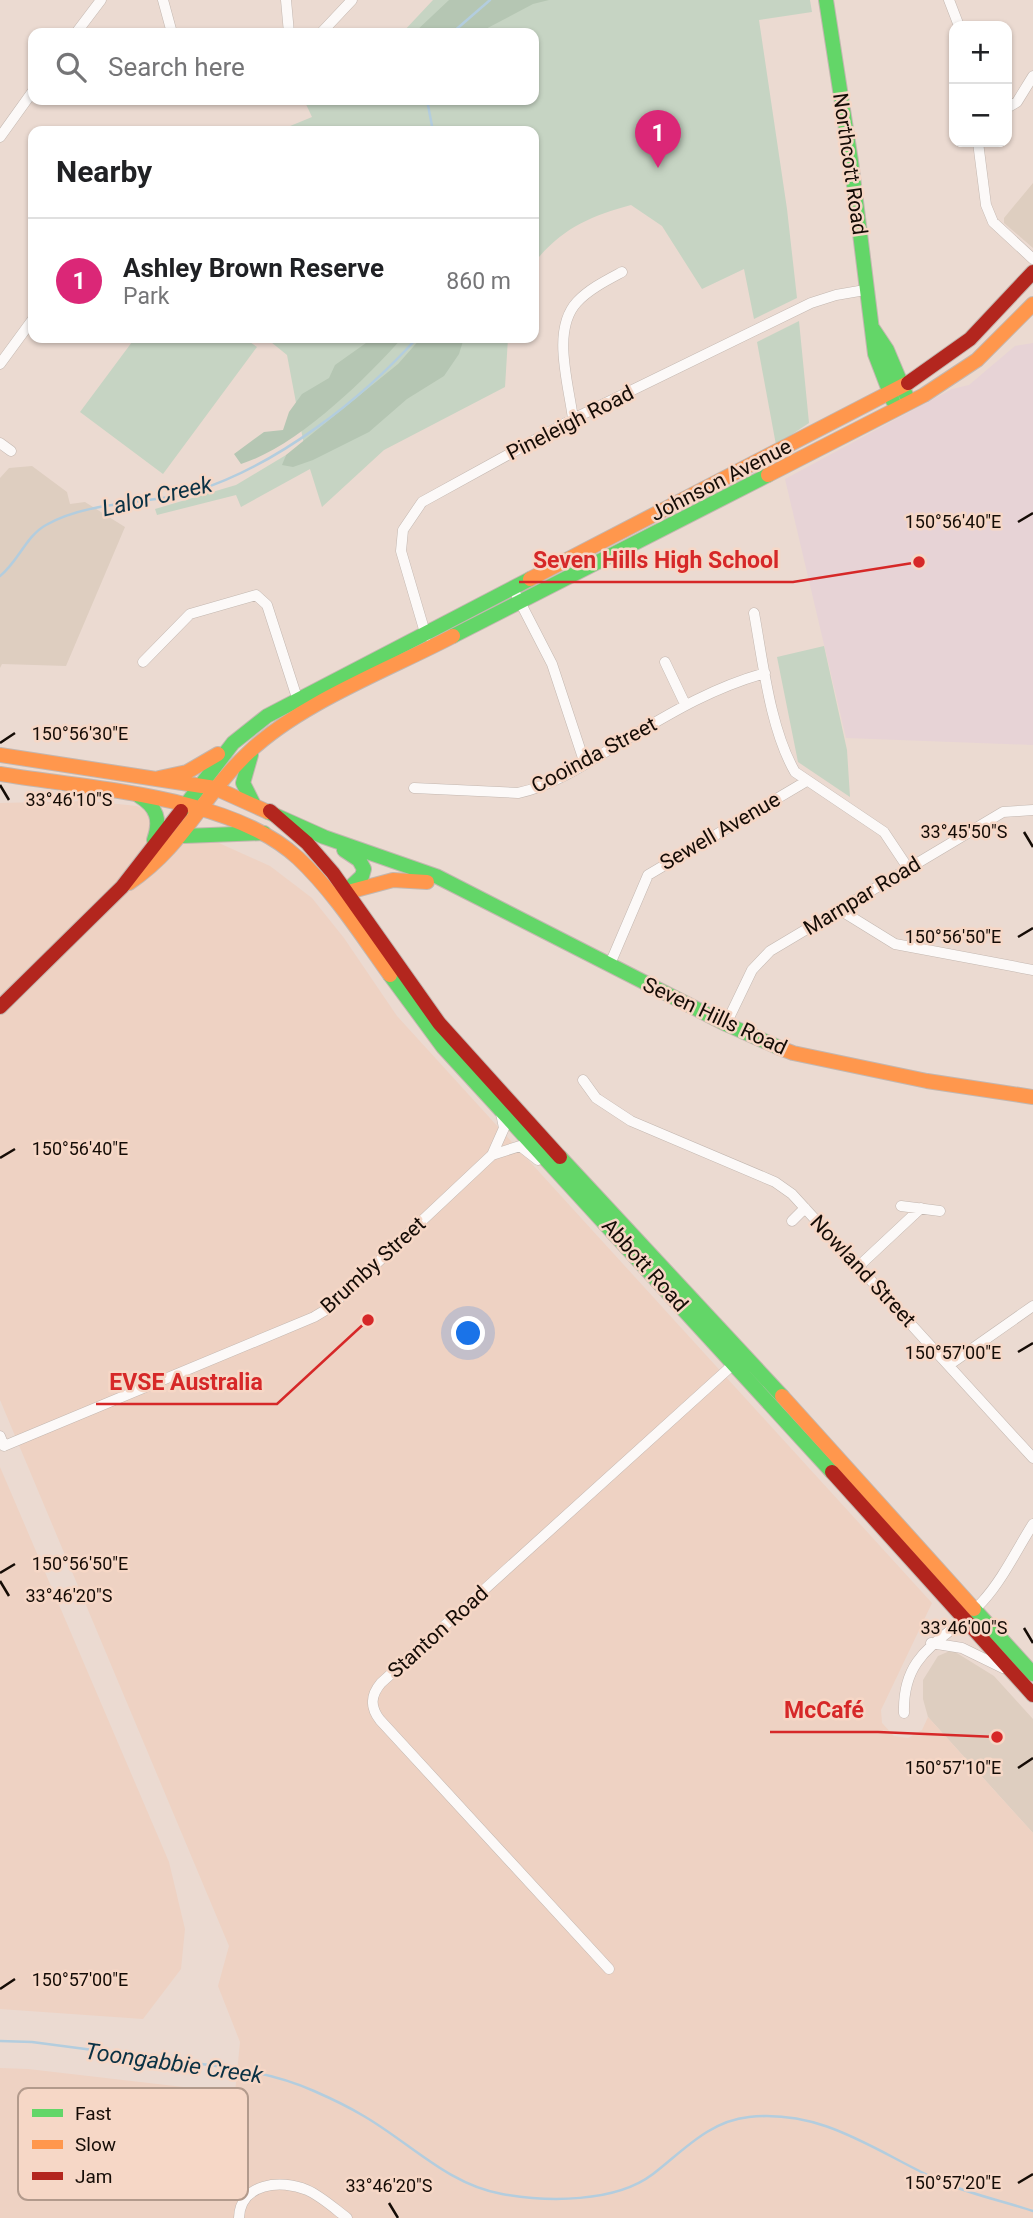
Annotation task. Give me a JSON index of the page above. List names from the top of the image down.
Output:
{
  "streets": {
    "main road": [
      "Northcott Road",
      "Johnson Avenue",
      "Seven Hills Road",
      "Abbott Road"
    ],
    "street": [
      "Pineleigh Road",
      "Cooinda Street",
      "Sewell Avenue",
      "Marnpar Road",
      "Brumby Street",
      "Nowland Street",
      "Stanton Road"
    ]
  },
  "crossings": [
    ["Northcott Road", "Pineleigh Road"],
    ["Northcott Road", "Johnson Avenue"],
    ["Pineleigh Road", "Johnson Avenue"],
    ["Johnson Avenue", "Seven Hills Road"],
    ["Sewell Avenue", "Seven Hills Road"],
    ["Marnpar Road", "Seven Hills Road"],
    ["Seven Hills Road", "Abbott Road"],
    ["Brumby Street", "Abbott Road"],
    ["Abbott Road", "Stanton Road"]
  ],
  "water": ["Lalor Creek", "Toongabbie Creek"],
  "places": ["Seven Hills High School", "EVSE Australia", "McCafé"],
  "legend": ["Fast", "Slow", "Jam"],
  "page": {
    "map_buttons": ["+", "−"],
    "search": "Search here",
    "pins": "1",
    "heading": "Nearby",
    "list": [
      {
        "mark": "1",
        "name": "Ashley Brown Reserve",
        "note": "Park",
        "value": "860 m"
      }
    ]
  },
  "coordinates": [
    "150°56'40\"E",
    "150°56'30\"E",
    "33°46'10\"S",
    "33°45'50\"S",
    "150°56'50\"E",
    "150°57'00\"E",
    "33°46'20\"S",
    "33°46'00\"S",
    "150°57'10\"E",
    "150°57'20\"E"
  ]
}
